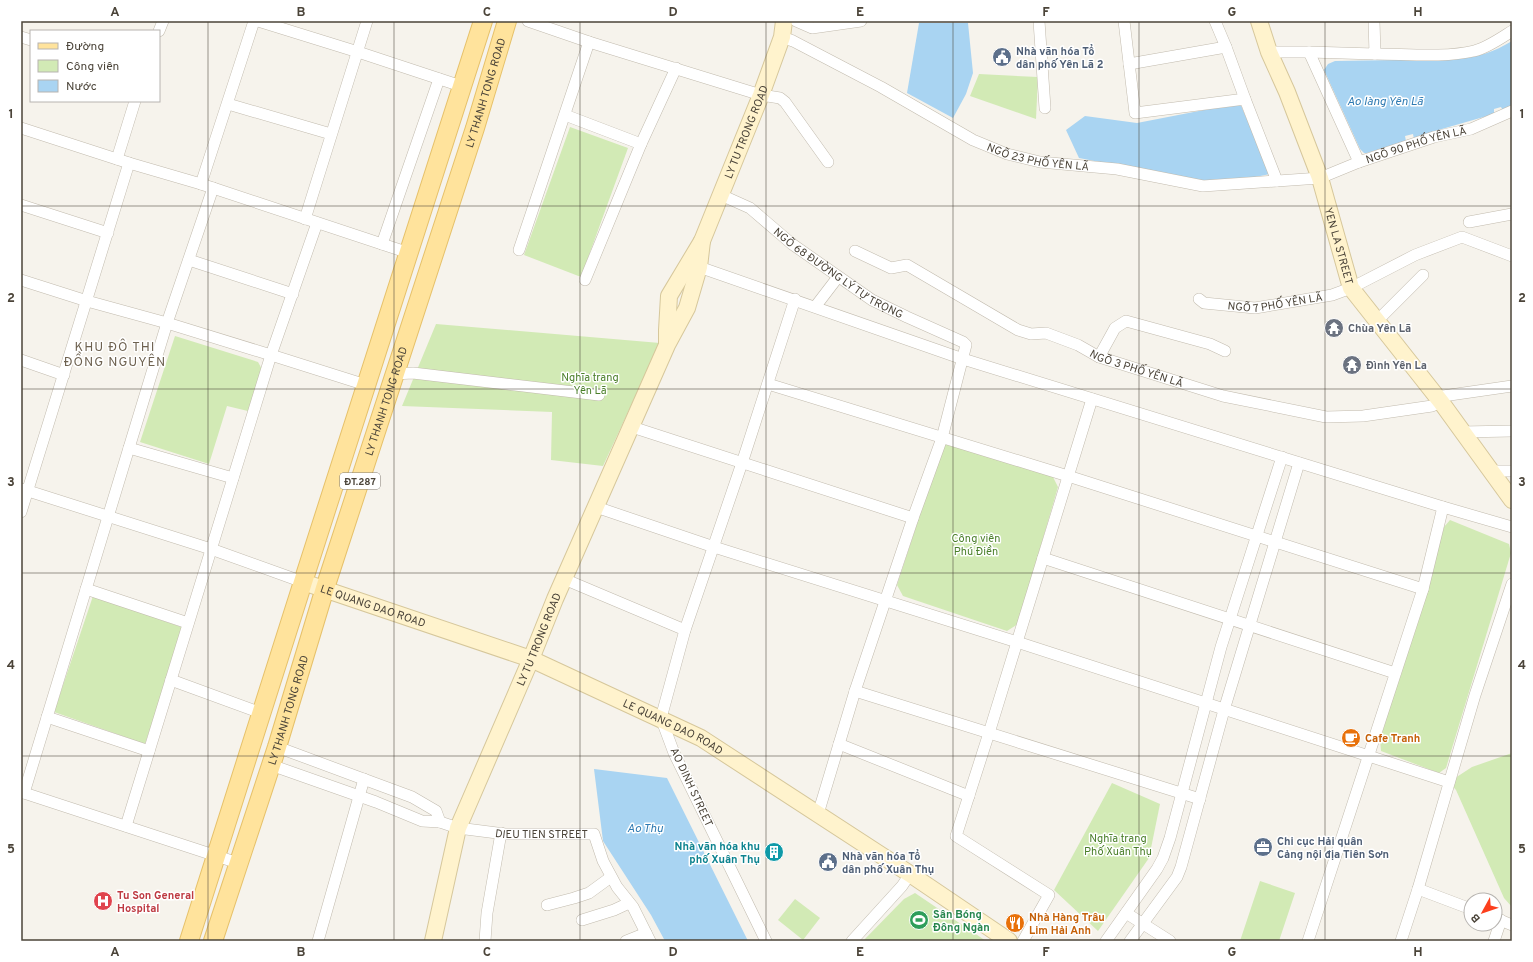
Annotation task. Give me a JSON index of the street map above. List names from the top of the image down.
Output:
{
  "streets": {
    "main road": [
      "LY THANH TONG ROAD",
      "LY TU TRONG ROAD",
      "YEN LA STREET",
      "ĐT.287",
      "LE QUANG DAO ROAD"
    ],
    "street": [
      "NGÕ 90 PHỐ YÊN LÃ",
      "NGÕ 23 PHỐ YÊN LÃ",
      "NGÕ 68 ĐƯỜNG LÝ TỰ TRỌNG",
      "NGÕ 7 PHỐ YÊN LÃ",
      "NGÕ 3 PHỐ YÊN LÃ",
      "AO DINH STREET",
      "DIEU TIEN STREET"
    ]
  },
  "crossings": [
    ["LY THANH TONG ROAD", "LE QUANG DAO ROAD"],
    ["LY THANH TONG ROAD", "DIEU TIEN STREET"],
    ["LY TU TRONG ROAD", "NGÕ 23 PHỐ YÊN LÃ"],
    ["LY TU TRONG ROAD", "NGÕ 68 ĐƯỜNG LÝ TỰ TRỌNG"],
    ["LY TU TRONG ROAD", "LE QUANG DAO ROAD"],
    ["LY TU TRONG ROAD", "DIEU TIEN STREET"],
    ["NGÕ 90 PHỐ YÊN LÃ", "NGÕ 23 PHỐ YÊN LÃ"],
    ["NGÕ 90 PHỐ YÊN LÃ", "YEN LA STREET"],
    ["NGÕ 23 PHỐ YÊN LÃ", "YEN LA STREET"],
    ["YEN LA STREET", "NGÕ 7 PHỐ YÊN LÃ"],
    ["YEN LA STREET", "NGÕ 3 PHỐ YÊN LÃ"],
    ["ĐT.287", "LE QUANG DAO ROAD"],
    ["LE QUANG DAO ROAD", "AO DINH STREET"]
  ],
  "districts": ["KHU ĐÔ THỊ ĐỒNG NGUYÊN"],
  "water": ["Ao làng Yên Lã", "Ao Thụ"],
  "parks": ["Nghĩa trang Yên Lã", "Công viên Phú Điền", "Nghĩa trang Phố Xuân Thụ"],
  "places": {
    "public building": ["Nhà văn hóa Tổ dân phố Yên Lã 2", "Nhà văn hóa Tổ dân phố Xuân Thụ"],
    "temple": ["Chùa Yên Lã", "Đình Yên La"],
    "cafe": ["Cafe Tranh"],
    "office": ["Chi cục Hải quân Cảng nội địa Tiên Sơn"],
    "building": ["Nhà văn hóa khu phố Xuân Thụ"],
    "hospital": ["Tu Son General Hospital"],
    "sports": ["Sân Bóng Đông Ngàn"],
    "restaurant": ["Nhà Hàng Trâu Lim Hải Anh"]
  },
  "legend": ["Đường", "Công viên", "Nước"],
  "north": "bottom left",
  "grid": {
    "columns": [
      "A",
      "B",
      "C",
      "D",
      "E",
      "F",
      "G",
      "H"
    ],
    "rows": [
      "1",
      "2",
      "3",
      "4",
      "5"
    ]
  }
}
